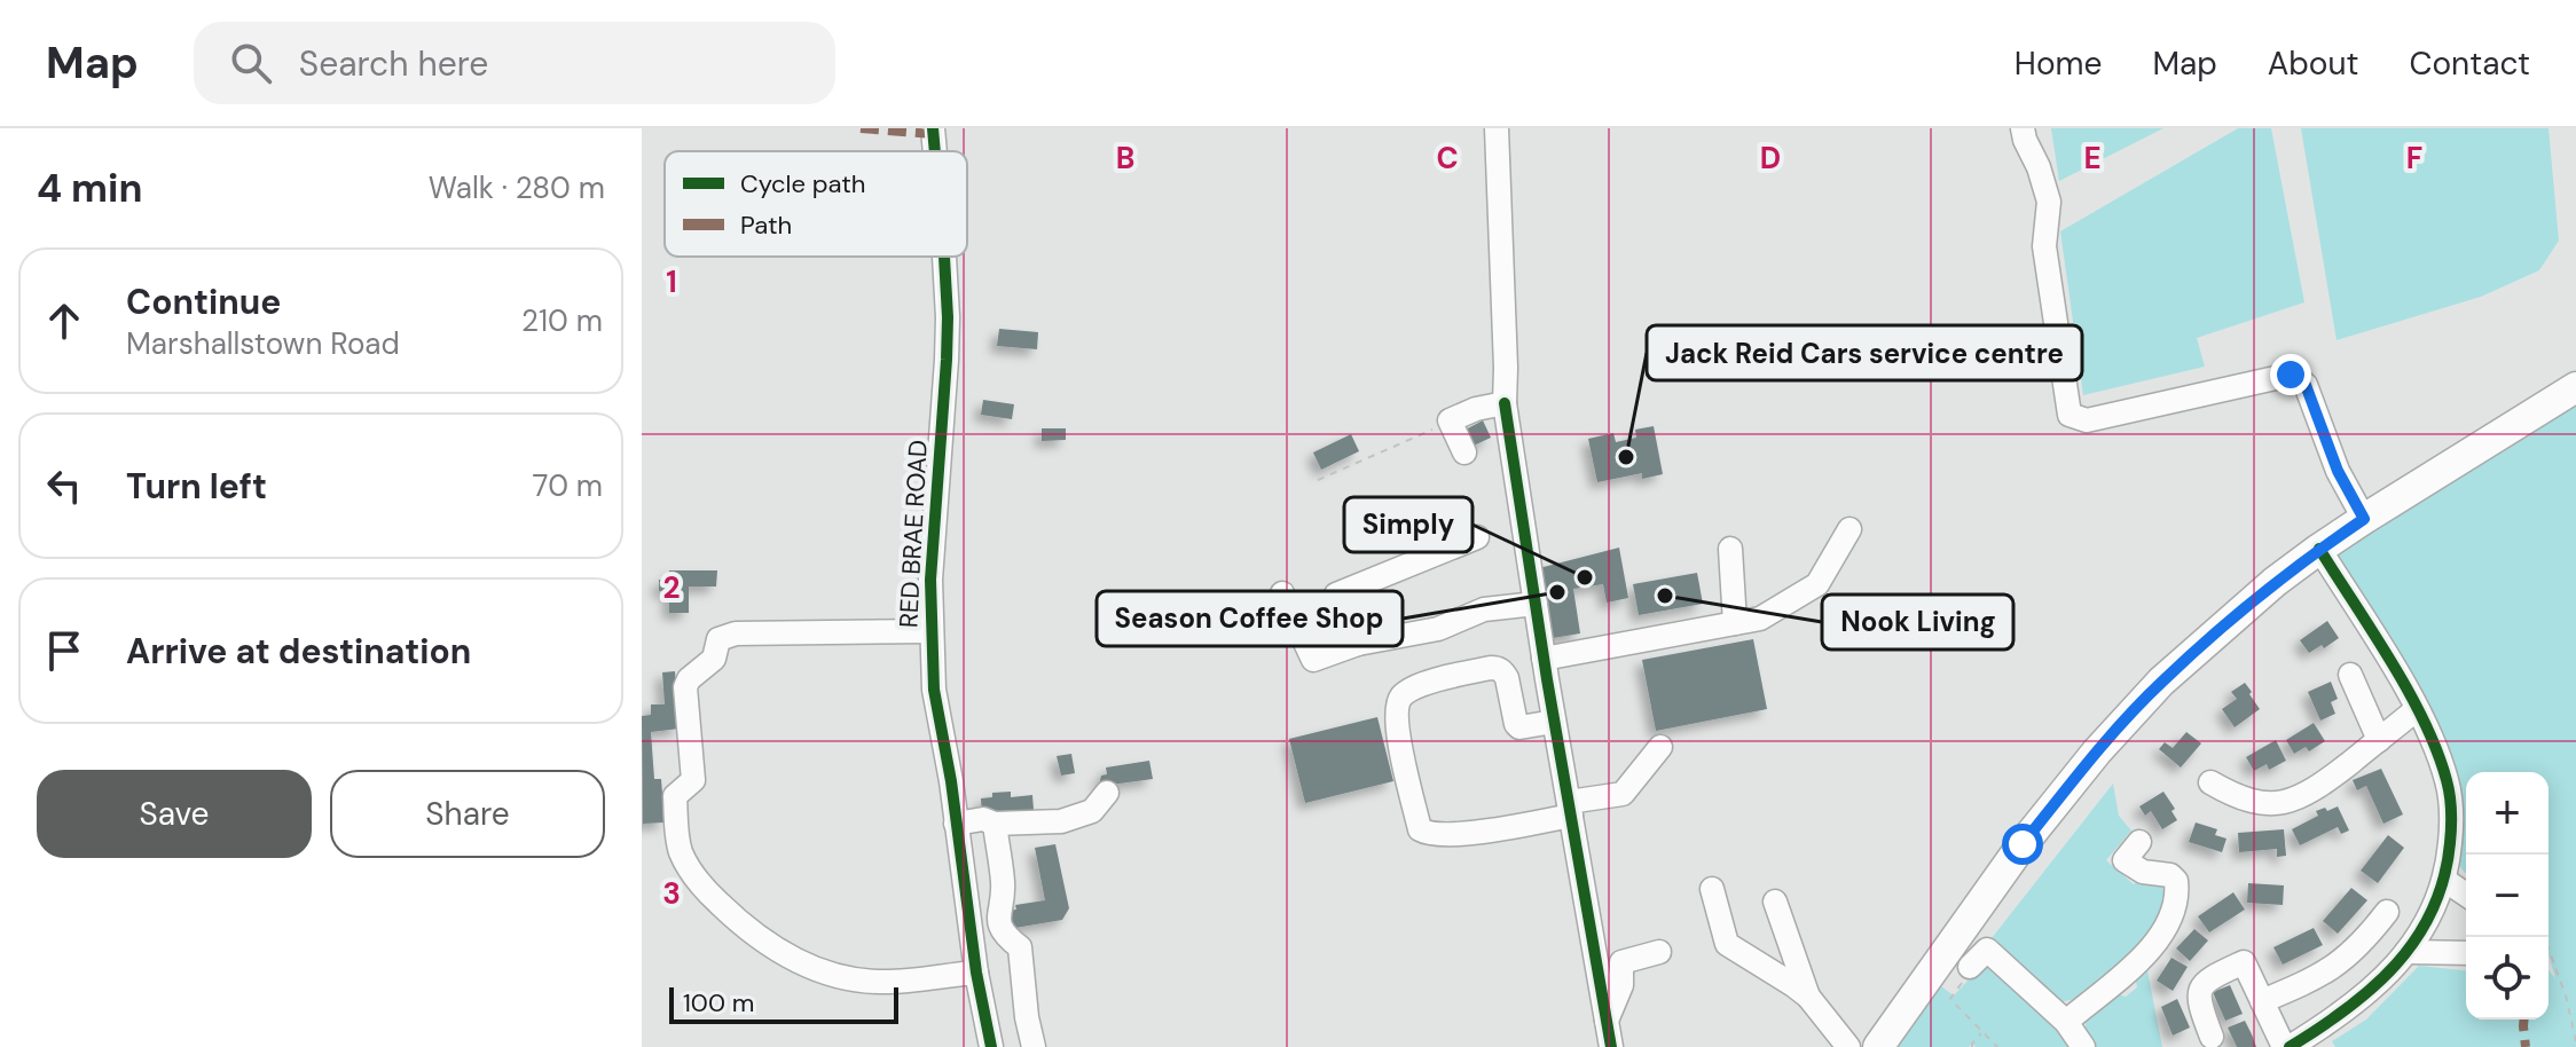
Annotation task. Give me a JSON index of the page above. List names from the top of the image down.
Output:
{
  "streets": {
    "street": ["RED BRAE ROAD"]
  },
  "places": [
    "Jack Reid Cars service centre",
    "Simply",
    "Season Coffee Shop",
    "Nook Living"
  ],
  "legend": ["Cycle path", "Path"],
  "scale_bar": "100 m",
  "page": {
    "header": "Map",
    "search": "Search here",
    "nav": [
      "Home",
      "Map",
      "About",
      "Contact"
    ],
    "heading": ["4 min", "Walk · 280 m"],
    "list": [
      ["Continue", "Marshallstown Road", "210 m"],
      ["Turn left", "70 m"],
      "Arrive at destination"
    ],
    "buttons": ["Save", "Share"],
    "map_buttons": ["+", "−"],
    "scale": "100 m"
  },
  "grid": {
    "columns": [
      "B",
      "C",
      "D",
      "E",
      "F"
    ],
    "rows": ["1", "2", "3"]
  }
}
